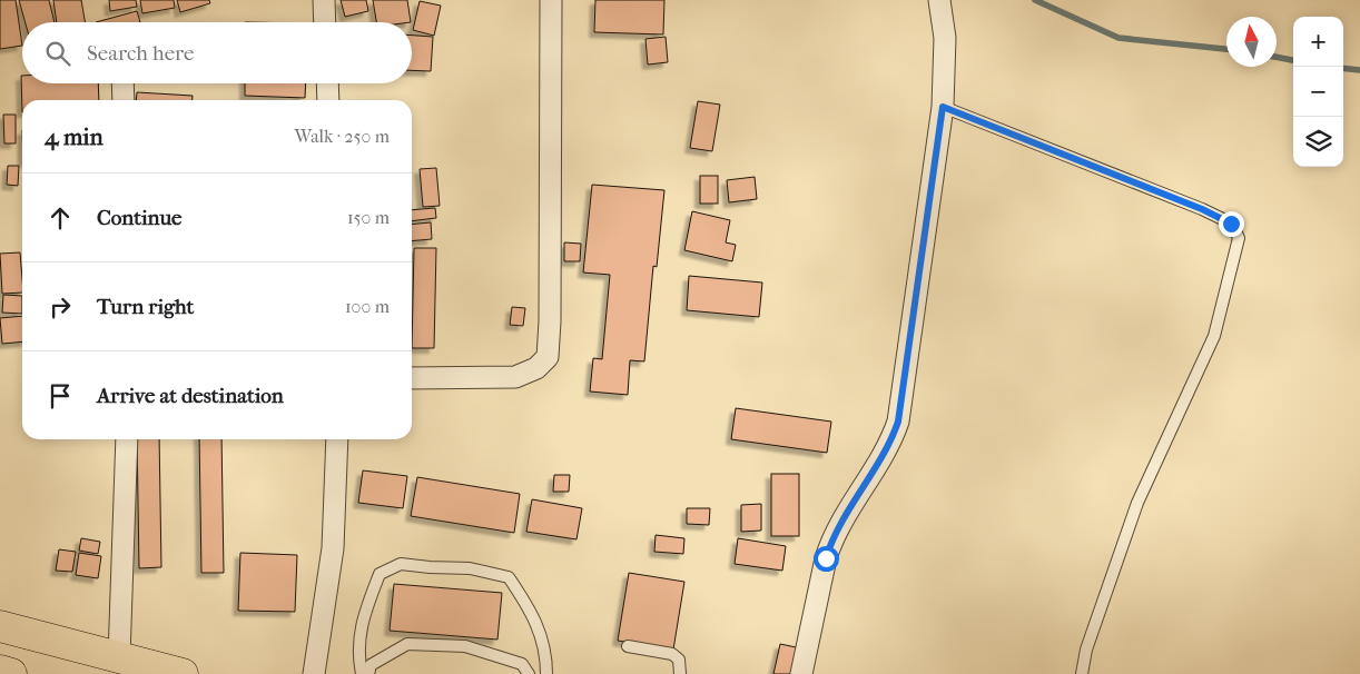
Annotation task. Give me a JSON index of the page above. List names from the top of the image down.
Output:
{
  "north": "top",
  "page": {
    "map_buttons": ["+", "−"],
    "search": "Search here",
    "heading": ["4 min", "Walk · 250 m"],
    "list": [
      ["Continue", "150 m"],
      ["Turn right", "100 m"],
      "Arrive at destination"
    ]
  }
}
